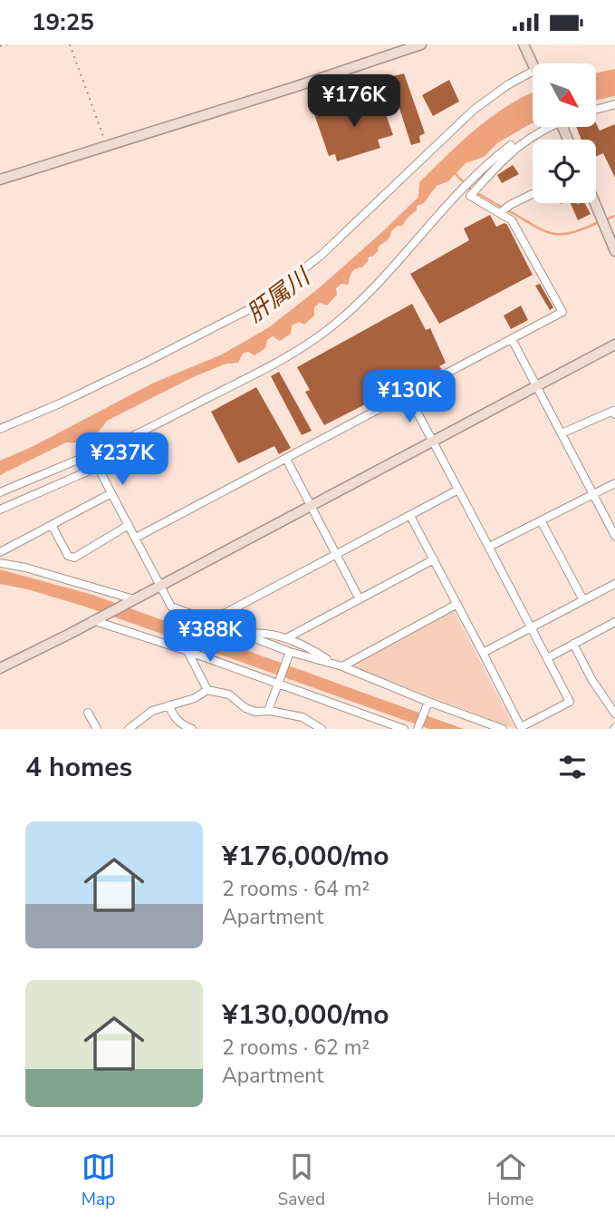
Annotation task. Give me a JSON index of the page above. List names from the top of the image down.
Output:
{
  "water": ["肝属川"],
  "north": "bottom right",
  "page": {
    "status": "19:25",
    "price": [
      "¥176K",
      "¥130K",
      "¥237K",
      "¥388K"
    ],
    "heading": "4 homes",
    "list": [
      {
        "name": "¥176,000/mo",
        "note": "2 rooms · 64 m² · Apartment"
      },
      {
        "name": "¥130,000/mo",
        "note": "2 rooms · 62 m² · Apartment"
      }
    ],
    "tabs": ["Map", "Saved", "Home"]
  }
}
